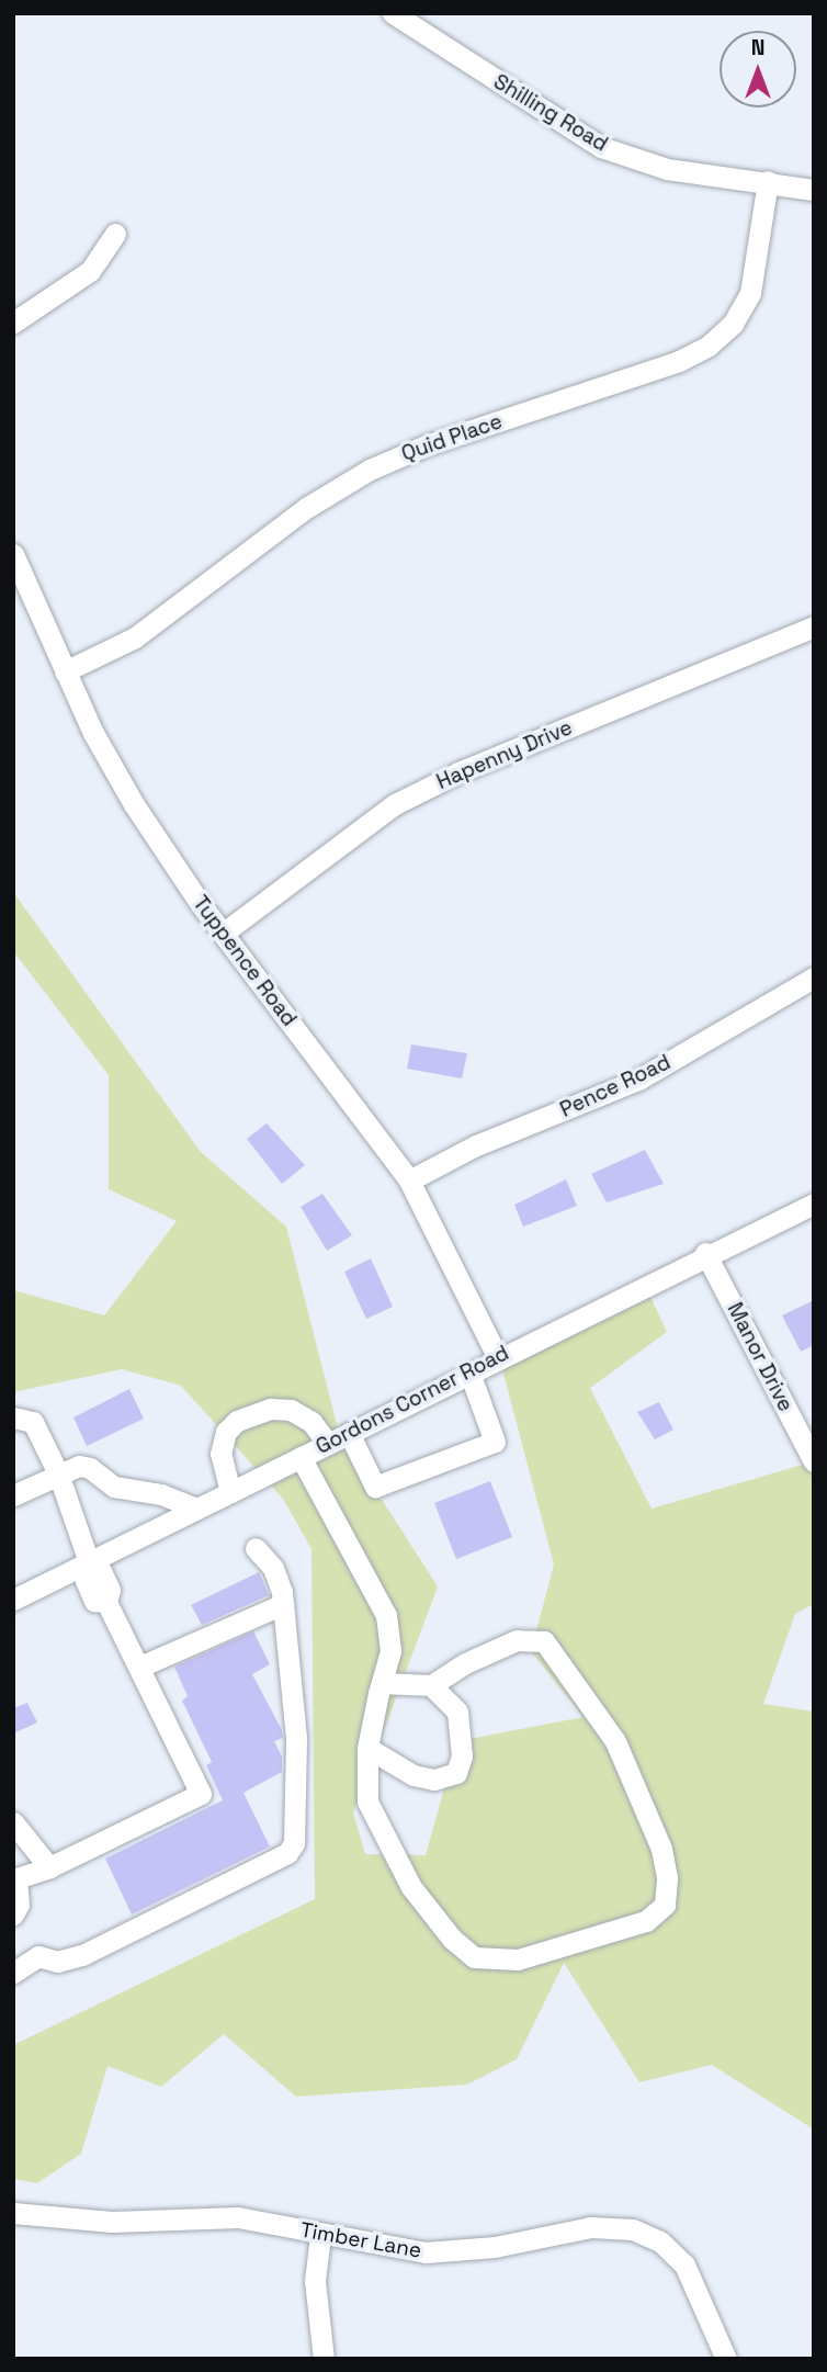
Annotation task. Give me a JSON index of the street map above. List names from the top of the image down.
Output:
{
  "streets": {
    "street": [
      "Shilling Road",
      "Quid Place",
      "Hapenny Drive",
      "Tuppence Road",
      "Pence Road",
      "Manor Drive",
      "Gordons Corner Road",
      "Timber Lane"
    ]
  },
  "crossings": [
    ["Shilling Road", "Quid Place"],
    ["Quid Place", "Tuppence Road"],
    ["Hapenny Drive", "Tuppence Road"],
    ["Tuppence Road", "Pence Road"],
    ["Tuppence Road", "Gordons Corner Road"],
    ["Manor Drive", "Gordons Corner Road"]
  ],
  "north": "top"
}
